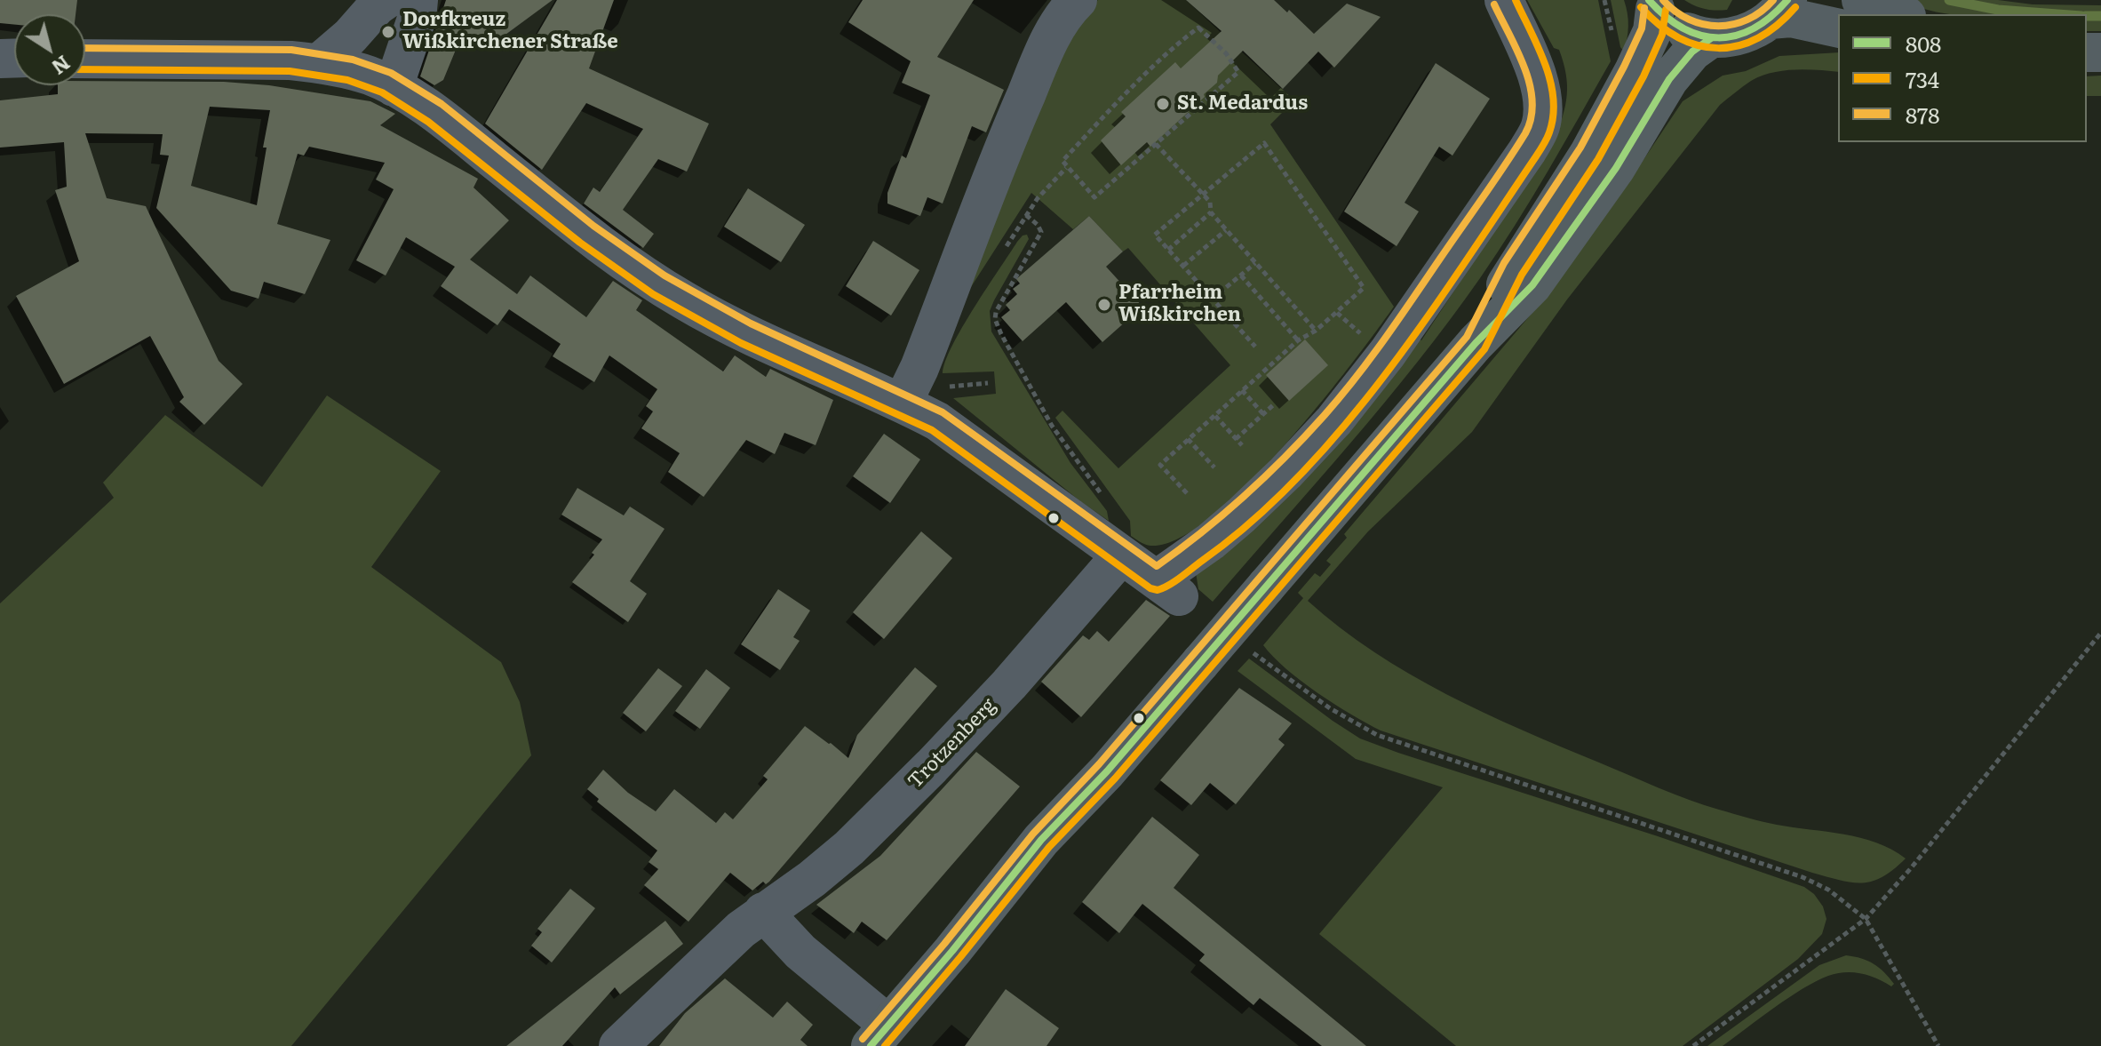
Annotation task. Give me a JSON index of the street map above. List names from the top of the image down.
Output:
{
  "streets": {
    "street": ["Trotzenberg"]
  },
  "places": ["Dorfkreuz Wißkirchener Straße", "St. Medardus", "Pfarrheim Wißkirchen"],
  "lines": ["transit line 808", "transit line 734", "transit line 878"],
  "legend": ["808", "734", "878"],
  "north": "bottom right"
}
